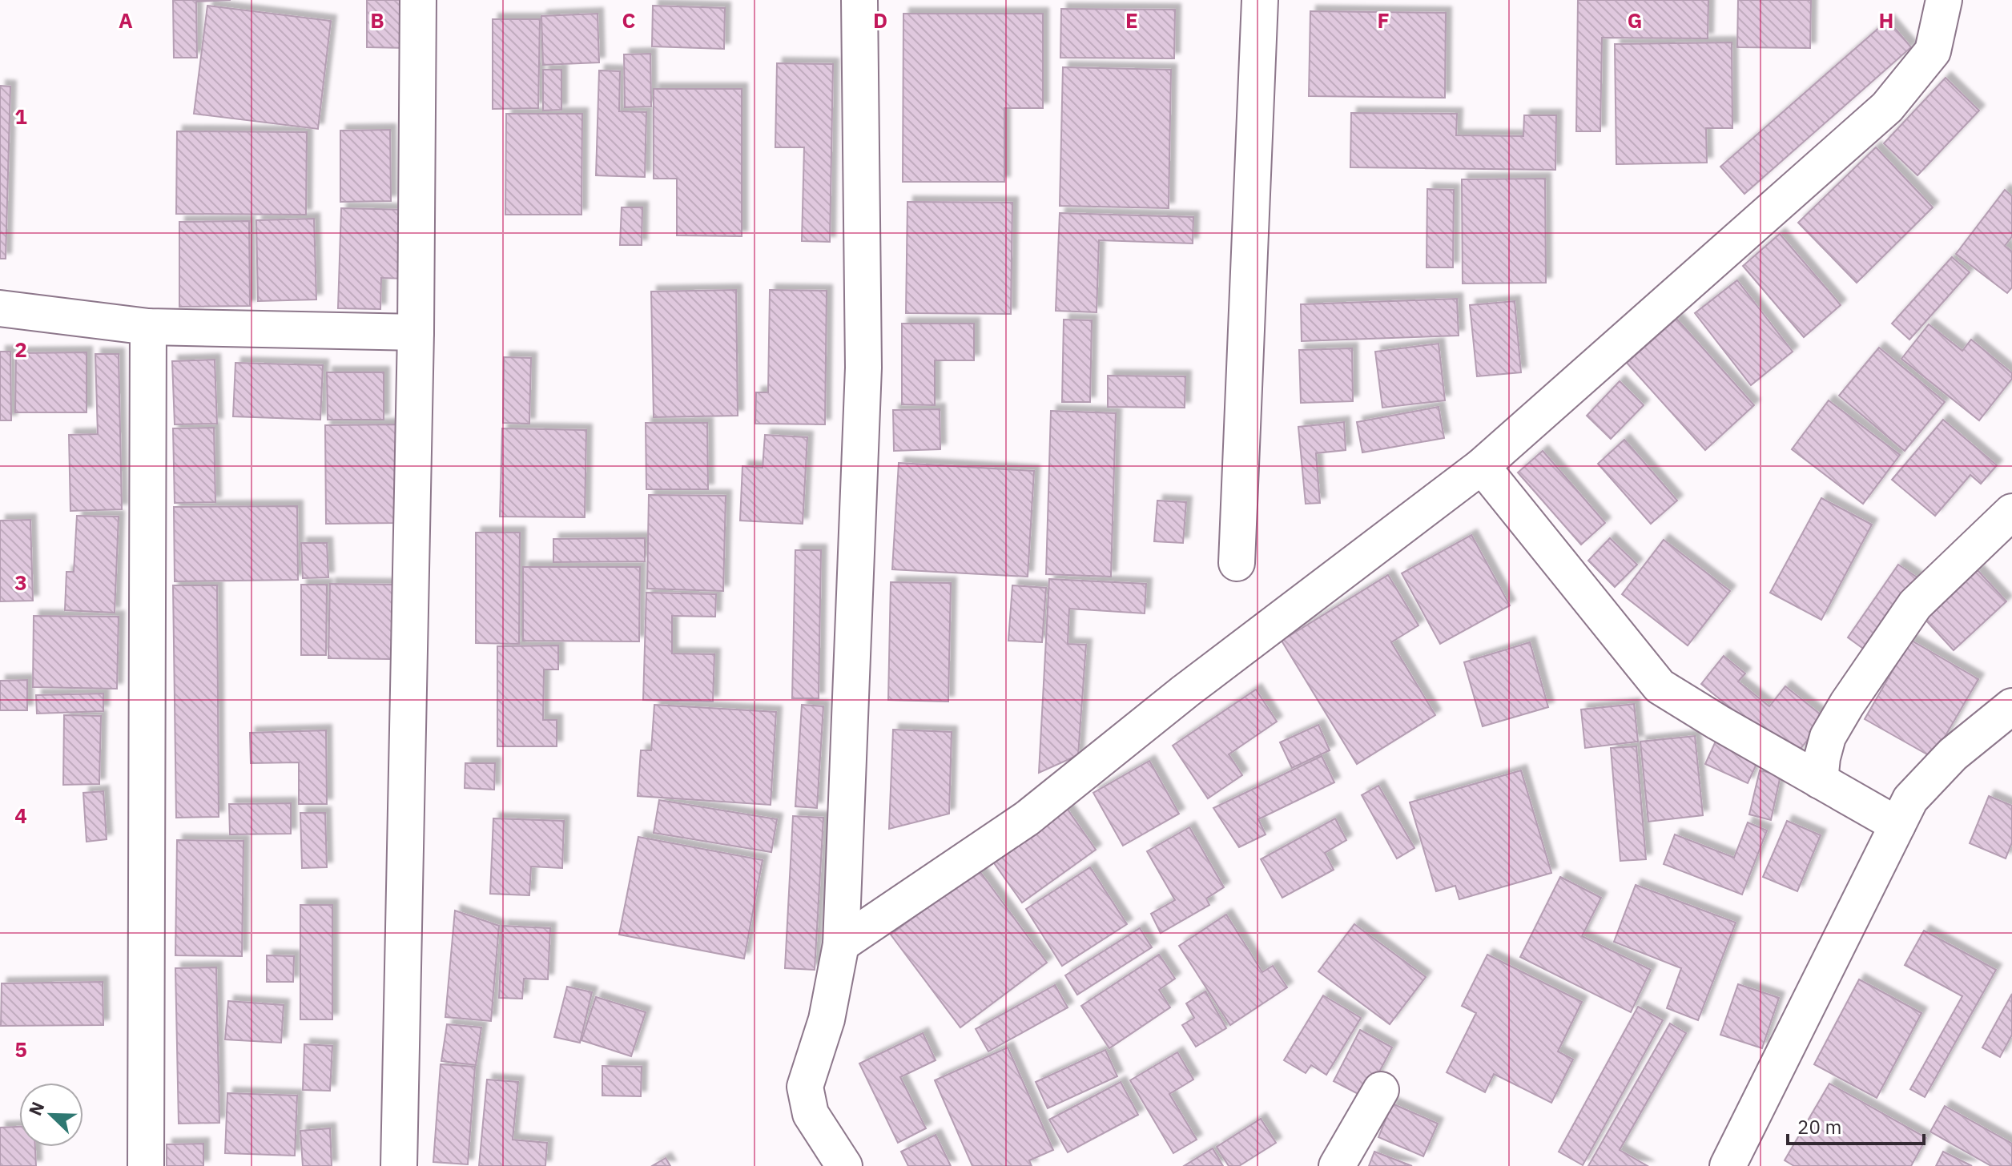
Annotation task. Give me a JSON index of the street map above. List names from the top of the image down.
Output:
{
  "scale_bar": "20 m",
  "north": "top left",
  "grid": {
    "columns": [
      "A",
      "B",
      "C",
      "D",
      "E",
      "F",
      "G",
      "H"
    ],
    "rows": [
      "1",
      "2",
      "3",
      "4",
      "5"
    ]
  }
}
